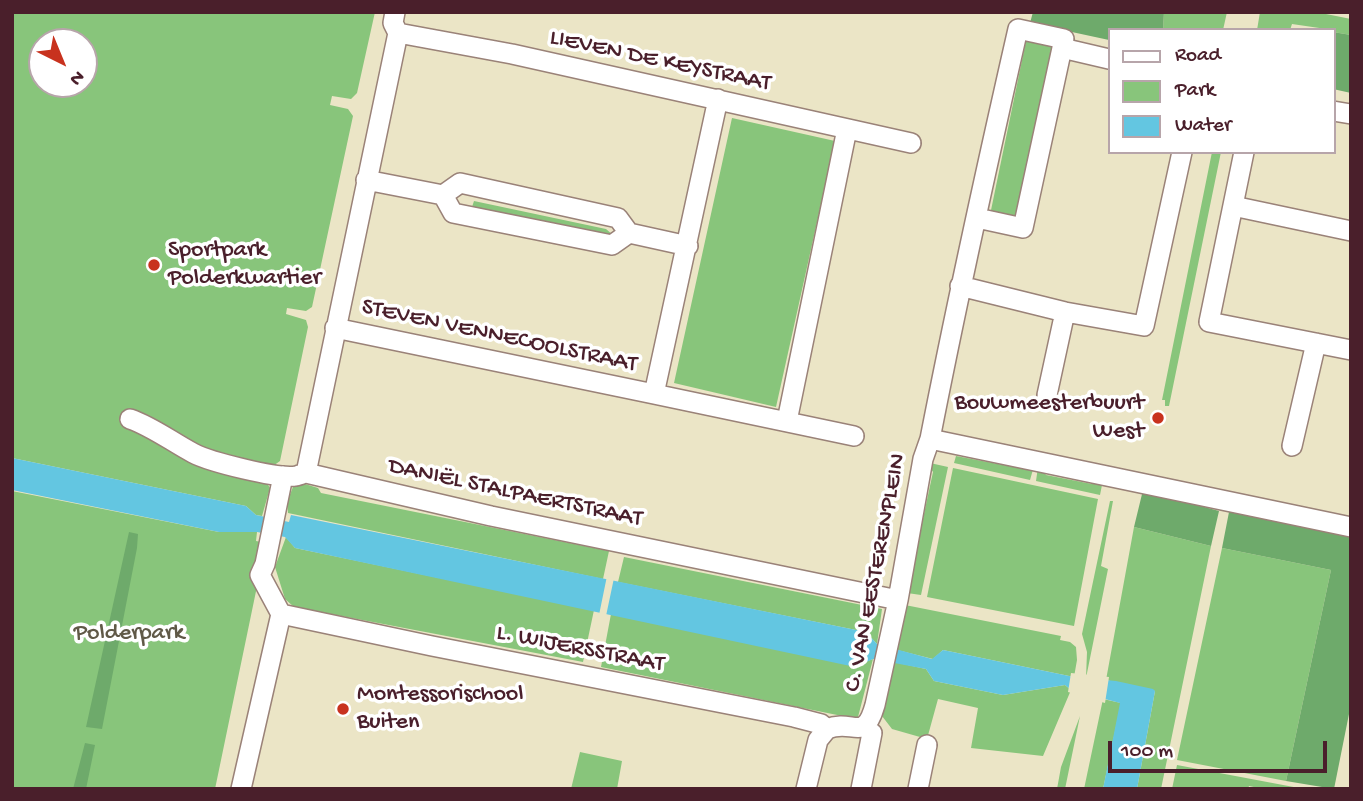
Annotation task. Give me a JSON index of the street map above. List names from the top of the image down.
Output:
{
  "streets": {
    "street": [
      "LIEVEN DE KEYSTRAAT",
      "STEVEN VENNECOOLSTRAAT",
      "DANIËL STALPAERTSTRAAT",
      "C. VAN EESTERENPLEIN",
      "L. WIJERSSTRAAT"
    ]
  },
  "crossings": [
    ["DANIËL STALPAERTSTRAAT", "C. VAN EESTERENPLEIN"],
    ["C. VAN EESTERENPLEIN", "L. WIJERSSTRAAT"]
  ],
  "parks": ["Polderpark"],
  "places": ["Sportpark Polderkwartier", "Bouwmeesterbuurt West", "Montessorischool Buiten"],
  "legend": ["Road", "Park", "Water"],
  "scale_bar": "100 m",
  "north": "bottom right"
}
